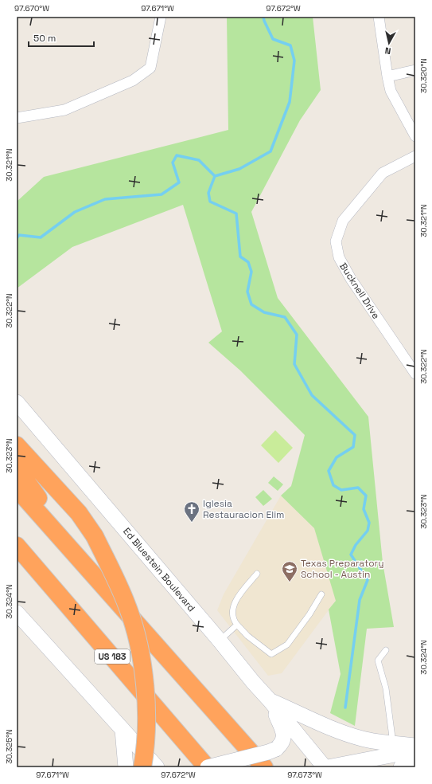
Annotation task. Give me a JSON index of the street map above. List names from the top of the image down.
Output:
{
  "streets": {
    "highway": ["US 183"],
    "main road": ["Ed Bluestein Boulevard"],
    "street": ["Bucknell Drive"]
  },
  "places": {
    "church": ["Iglesia Restauracion Elim"],
    "school or university": ["Texas Preparatory School - Austin"]
  },
  "scale_bar": "50 m",
  "north": "bottom",
  "coordinates": [
    "97.670°W",
    "97.671°W",
    "97.672°W",
    "30.320°N",
    "30.321°N",
    "30.322°N",
    "30.323°N",
    "30.324°N",
    "30.325°N",
    "97.673°W"
  ]
}
